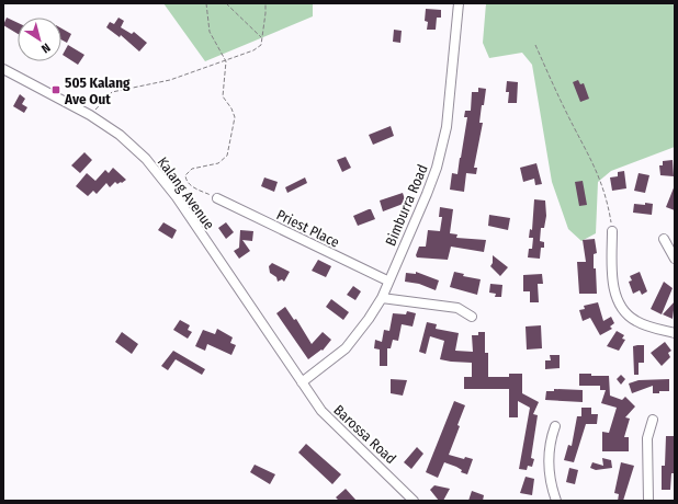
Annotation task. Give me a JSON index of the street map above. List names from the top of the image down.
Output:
{
  "streets": {
    "street": [
      "Kalang Avenue",
      "Bimburra Road",
      "Priest Place",
      "Barossa Road"
    ]
  },
  "crossings": [
    ["Kalang Avenue", "Bimburra Road"],
    ["Kalang Avenue", "Barossa Road"],
    ["Bimburra Road", "Priest Place"],
    ["Bimburra Road", "Barossa Road"]
  ],
  "places": {
    "transit": ["505 Kalang Ave Out"]
  },
  "north": "bottom right"
}
